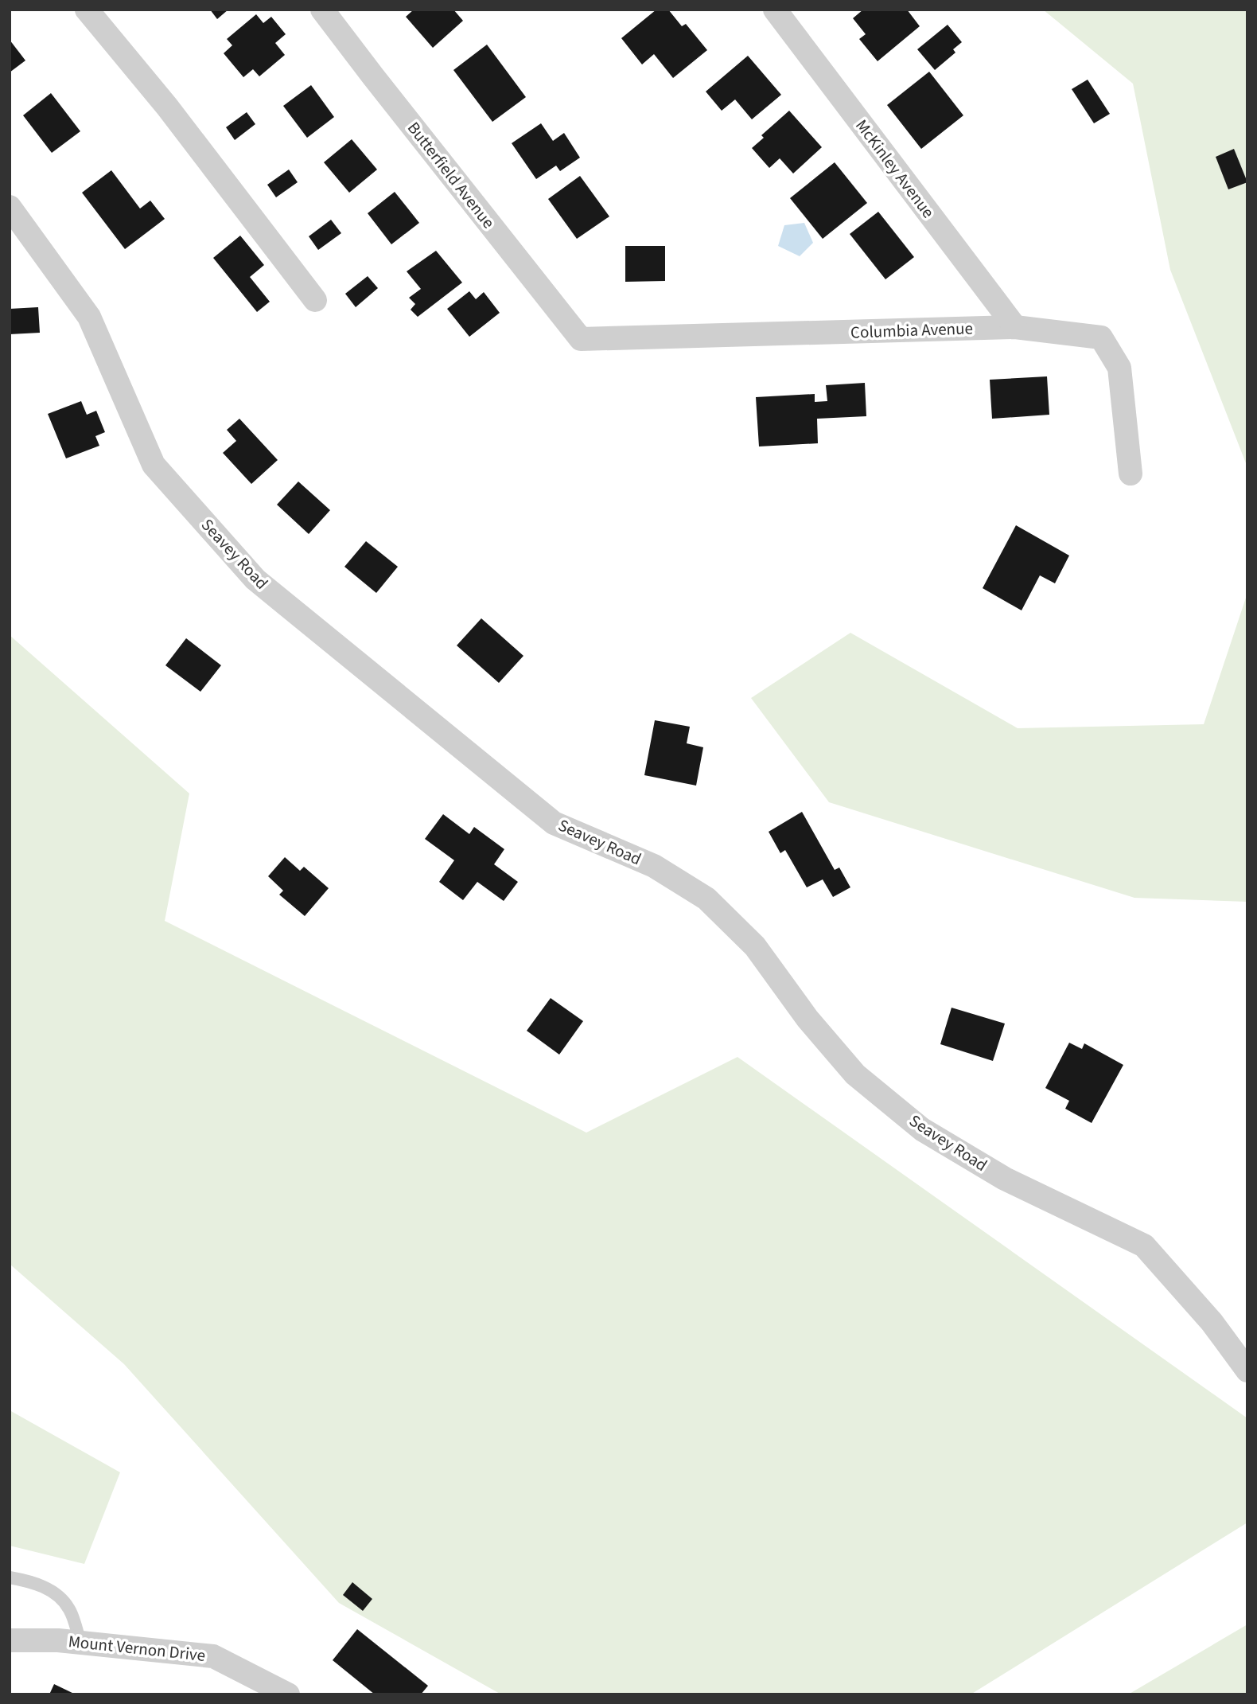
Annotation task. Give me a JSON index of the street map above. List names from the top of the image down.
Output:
{
  "streets": {
    "street": [
      "McKinley Avenue",
      "Butterfield Avenue",
      "Columbia Avenue",
      "Seavey Road",
      "Mount Vernon Drive"
    ]
  },
  "crossings": [
    ["McKinley Avenue", "Columbia Avenue"],
    ["Butterfield Avenue", "Columbia Avenue"]
  ]
}
